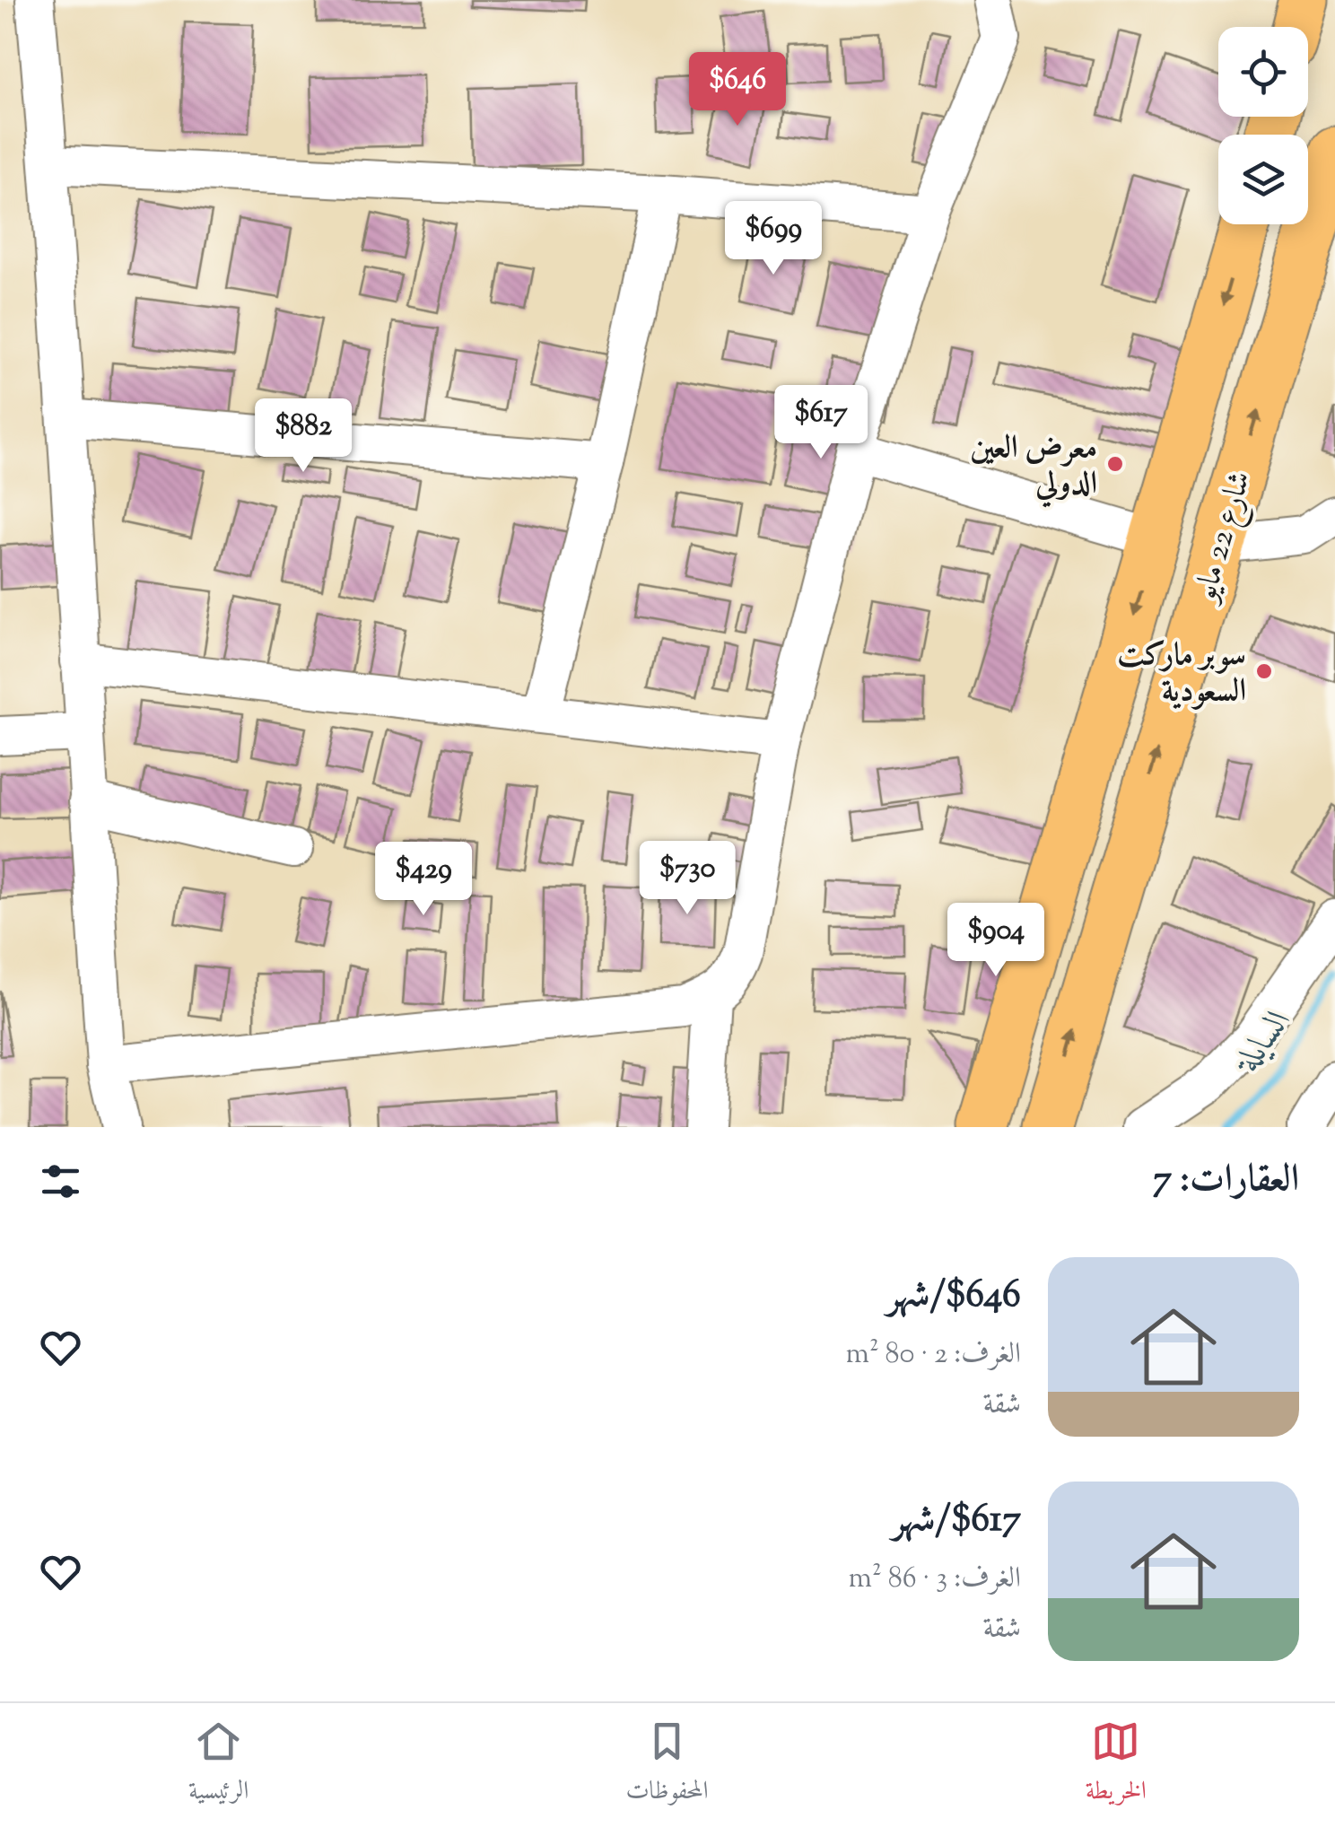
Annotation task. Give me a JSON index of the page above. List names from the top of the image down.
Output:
{
  "streets": {
    "main road": ["شارع 22 مايو"]
  },
  "water": ["السايلة"],
  "places": ["معرض العين الدولي", "سوبر ماركت السعودية"],
  "page": {
    "price": [
      "$646",
      "$699",
      "$617",
      "$882",
      "$730",
      "$429",
      "$904"
    ],
    "heading": "العقارات: 7",
    "list": [
      {
        "name": "$646/شهر",
        "note": "الغرف: 2 · 80 m² · شقة"
      },
      {
        "name": "$617/شهر",
        "note": "الغرف: 3 · 86 m² · شقة"
      }
    ],
    "tabs": ["الخريطة", "المحفوظات", "الرئيسية"]
  }
}
